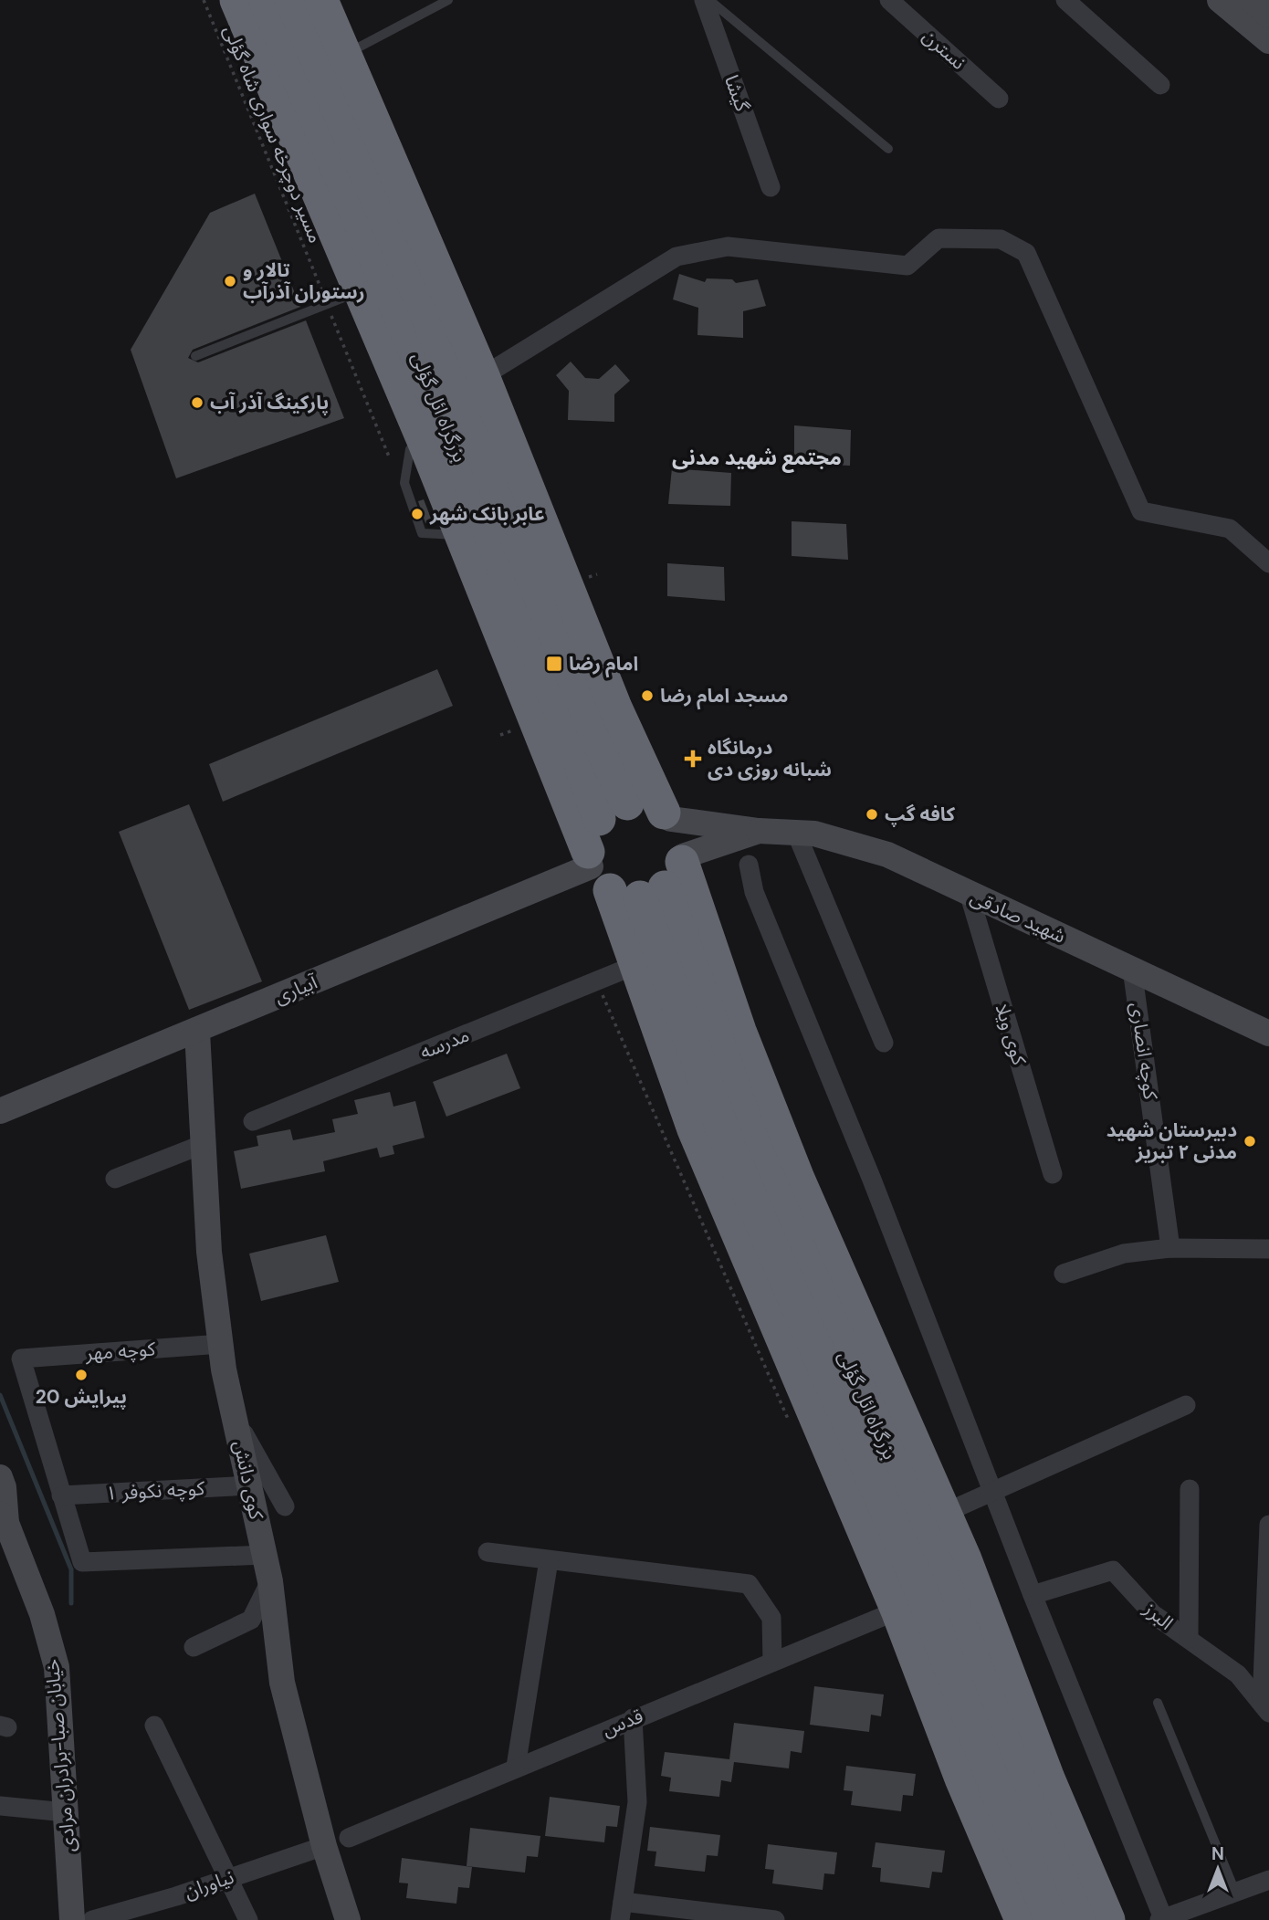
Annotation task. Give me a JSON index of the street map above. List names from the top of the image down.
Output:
{
  "streets": {
    "highway": ["بزرگراه ائل گؤلی"],
    "main road": [
      "شهید صادقی",
      "آبیاری",
      "کوی دانش",
      "خیابان صبا-برادران مرادی"
    ],
    "street": [
      "نسترن",
      "گیشا",
      "کوی ویلا",
      "مدرسه",
      "کوچه انصاری",
      "کوچه مهر",
      "کوچه نکوفر ۱",
      "البرز",
      "قدس",
      "نیاوران"
    ],
    "path": ["مسیر دوچرخه سواری شاه گؤلی"]
  },
  "crossings": [
    ["بزرگراه ائل گؤلی", "شهید صادقی"],
    ["بزرگراه ائل گؤلی", "آبیاری"],
    ["شهید صادقی", "آبیاری"],
    ["شهید صادقی", "کوی ویلا"],
    ["شهید صادقی", "کوچه انصاری"],
    ["آبیاری", "کوی دانش"],
    ["کوچه مهر", "کوی دانش"],
    ["کوچه مهر", "کوچه نکوفر ۱"],
    ["کوی دانش", "کوچه نکوفر ۱"],
    ["کوی دانش", "نیاوران"]
  ],
  "districts": ["مجتمع شهید مدنی"],
  "places": {
    "other": [
      "تالار و رستوران آذرآب",
      "پارکینگ آذر آب",
      "عابر بانک شهر",
      "مسجد امام رضا",
      "کافه گپ",
      "دبیرستان شهید مدنی ۲ تبریز",
      "پیرایش 20"
    ],
    "transit": ["امام رضا"],
    "health": ["درمانگاه شبانه روزی دی"]
  },
  "north": "top"
}
